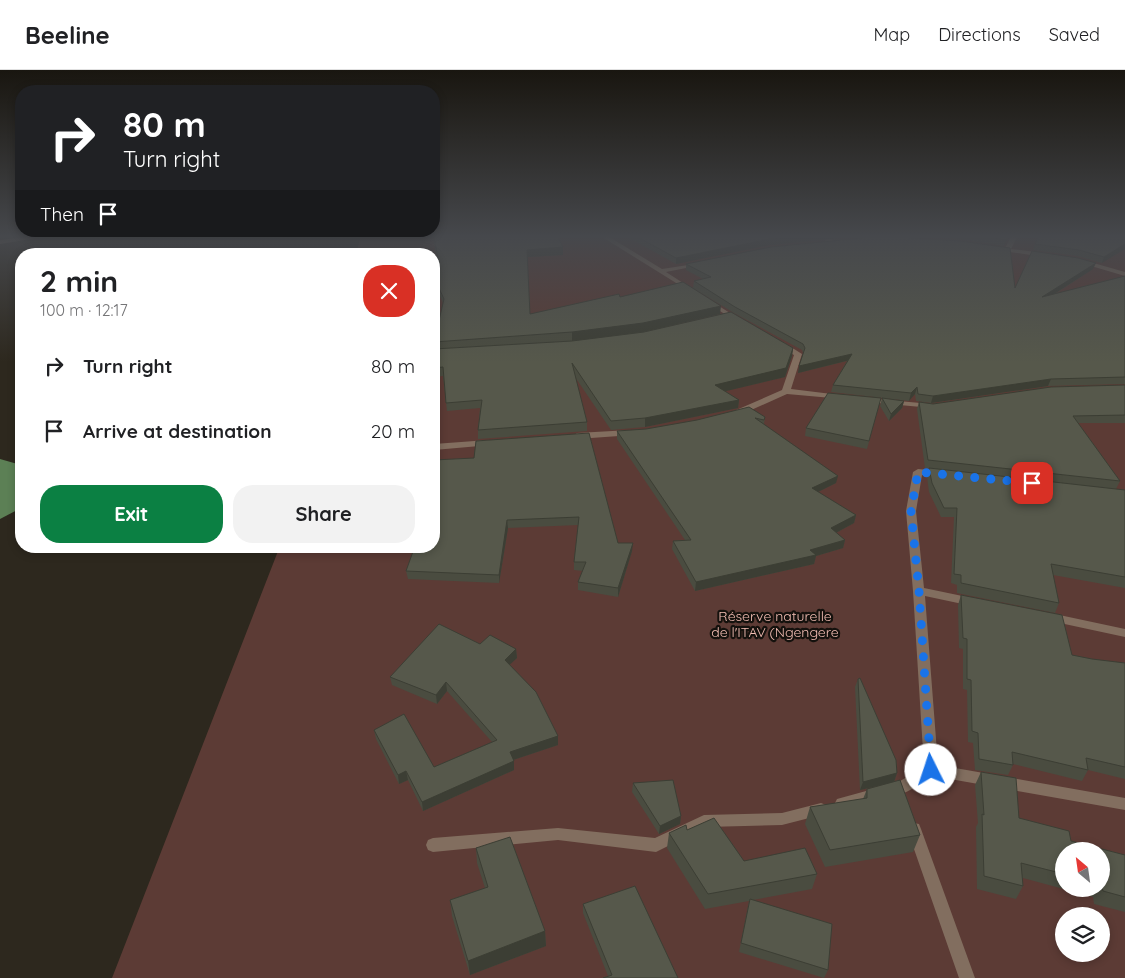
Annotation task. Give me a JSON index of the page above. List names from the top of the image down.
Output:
{
  "parks": ["Réserve naturelle de l'ITAV (Ngengere"],
  "north": "top left",
  "page": {
    "header": "Beeline",
    "nav": ["Map", "Directions", "Saved"],
    "turn": ["80 m", "Turn right"],
    "then": "Then",
    "heading": ["2 min", "100 m · 12:17"],
    "list": [
      {
        "name": "Turn right",
        "value": "80 m"
      },
      {
        "name": "Arrive at destination",
        "value": "20 m"
      }
    ],
    "buttons": ["Exit", "Share"]
  }
}
